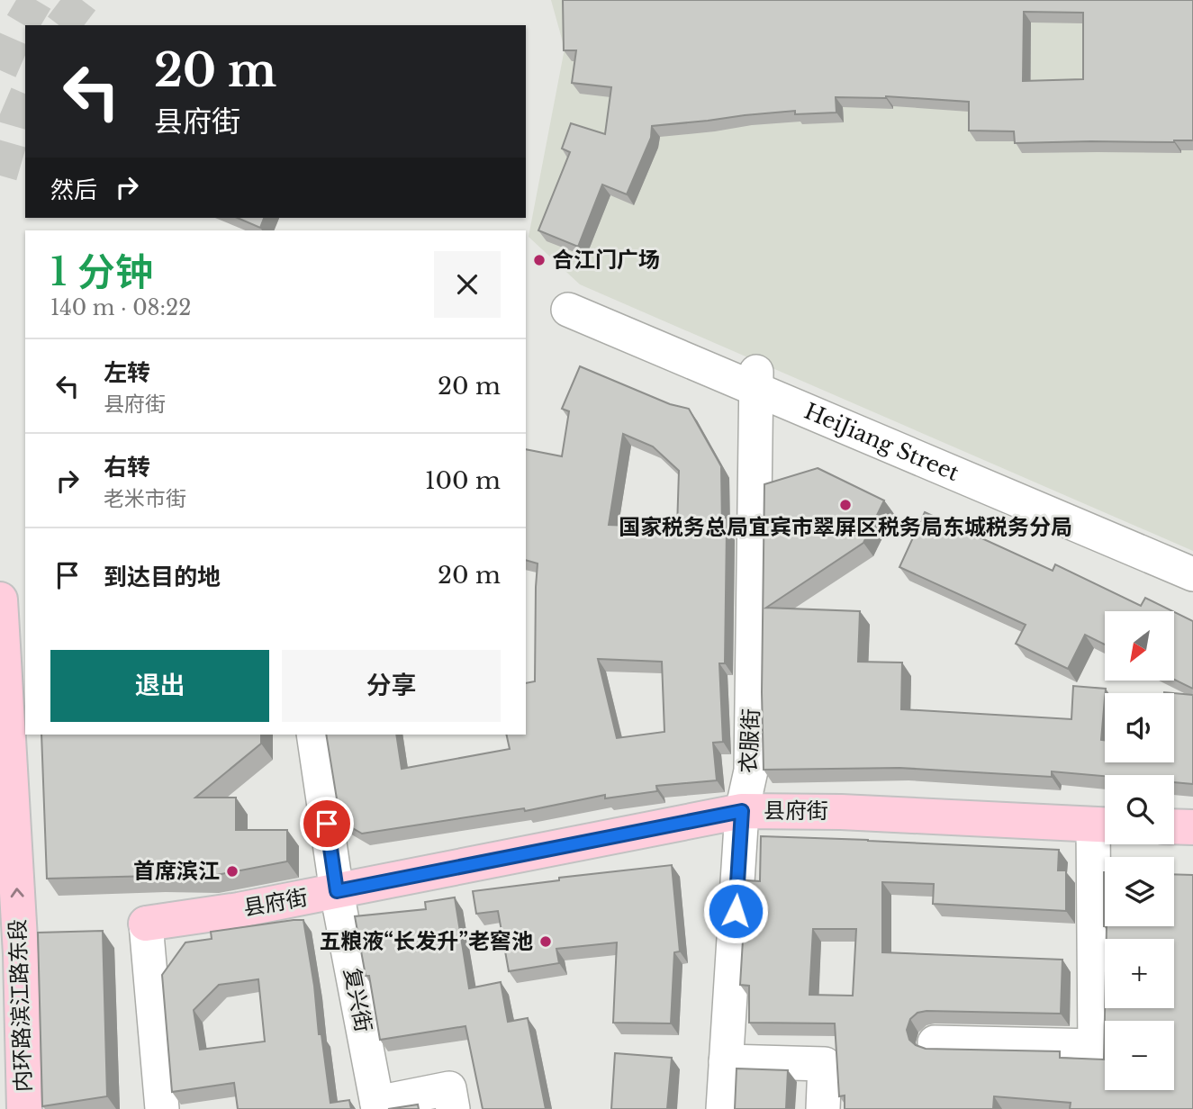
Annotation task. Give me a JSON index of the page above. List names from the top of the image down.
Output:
{
  "streets": {
    "main road": ["县府街", "内环路滨江路东段"],
    "street": ["HeiJiang Street", "衣服街", "复兴街"]
  },
  "crossings": [
    ["HeiJiang Street", "衣服街"],
    ["衣服街", "县府街"],
    ["县府街", "复兴街"]
  ],
  "one_way": ["内环路滨江路东段"],
  "places": [
    "合江门广场",
    "国家税务总局宜宾市翠屏区税务局东城税务分局",
    "首席滨江",
    "五粮液“长发升”老窖池"
  ],
  "north": "bottom left",
  "page": {
    "turn": ["20 m", "县府街"],
    "then": "然后",
    "heading": ["1 分钟", "140 m · 08:22"],
    "list": [
      {
        "name": "左转",
        "note": "县府街",
        "value": "20 m"
      },
      {
        "name": "右转",
        "note": "老米市街",
        "value": "100 m"
      },
      {
        "name": "到达目的地",
        "value": "20 m"
      }
    ],
    "map_buttons": ["+", "−"],
    "buttons": ["退出", "分享"]
  }
}
